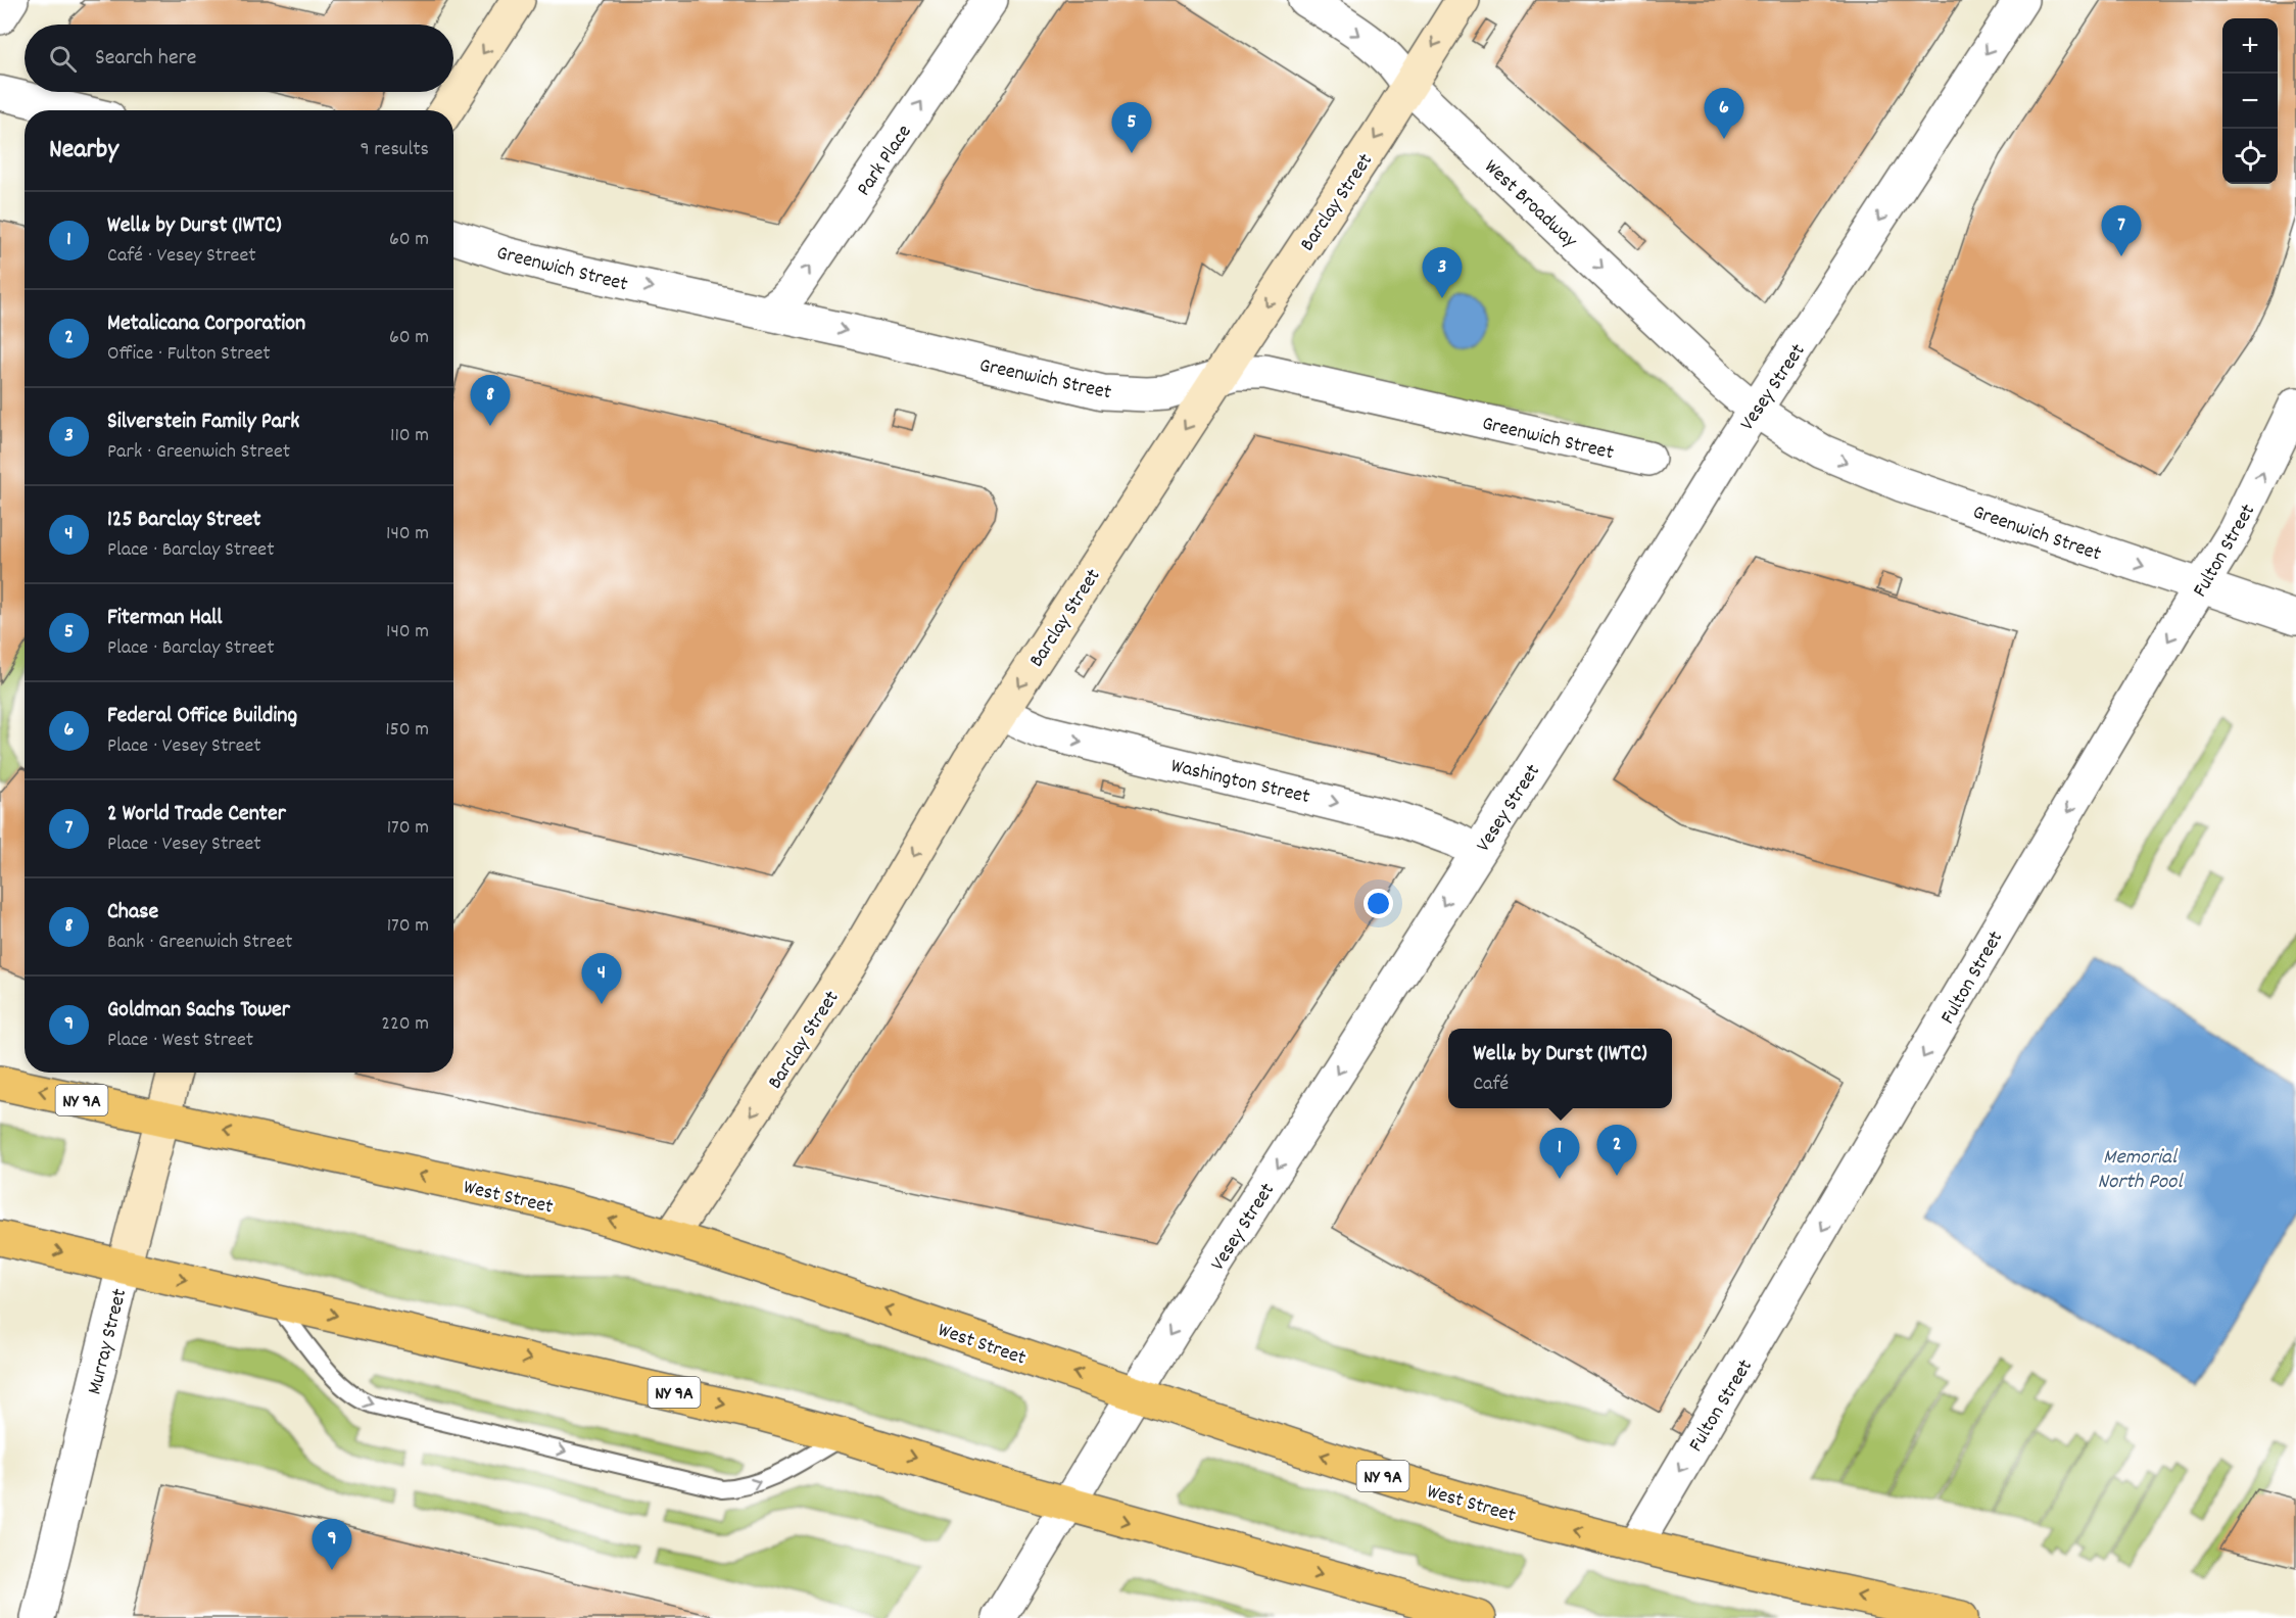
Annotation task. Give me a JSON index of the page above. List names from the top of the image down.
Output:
{
  "streets": {
    "highway": ["NY 9A", "West Street"],
    "main road": ["Barclay Street", "Murray Street"],
    "street": [
      "Park Place",
      "West Broadway",
      "Greenwich Street",
      "Vesey Street",
      "Fulton Street",
      "Washington Street"
    ]
  },
  "crossings": [
    ["Park Place", "Greenwich Street"],
    ["Barclay Street", "West Broadway"],
    ["Barclay Street", "Greenwich Street"],
    ["Barclay Street", "Washington Street"],
    ["Barclay Street", "West Street"],
    ["West Broadway", "Greenwich Street"],
    ["West Broadway", "Vesey Street"],
    ["Greenwich Street", "Vesey Street"],
    ["Greenwich Street", "Fulton Street"],
    ["Vesey Street", "Washington Street"],
    ["Vesey Street", "NY 9A"],
    ["Vesey Street", "West Street"],
    ["Fulton Street", "West Street"],
    ["NY 9A", "Murray Street"],
    ["West Street", "Murray Street"]
  ],
  "one_way": [
    "Park Place",
    "Barclay Street",
    "West Broadway",
    "Greenwich Street",
    "Vesey Street",
    "Washington Street"
  ],
  "water": ["Memorial North Pool"],
  "page": {
    "map_buttons": ["+", "−"],
    "search": "Search here",
    "pins": [
      "6",
      "5",
      "7",
      "3",
      "8",
      "4",
      "2",
      "1",
      "9"
    ],
    "heading": ["Nearby", "9 results"],
    "list": [
      {
        "mark": "1",
        "name": "Well& by Durst (1WTC)",
        "note": "Café · Vesey Street",
        "value": "60 m"
      },
      {
        "mark": "2",
        "name": "Metalicana Corporation",
        "note": "Office · Fulton Street",
        "value": "60 m"
      },
      {
        "mark": "3",
        "name": "Silverstein Family Park",
        "note": "Park · Greenwich Street",
        "value": "110 m"
      },
      {
        "mark": "4",
        "name": "125 Barclay Street",
        "note": "Place · Barclay Street",
        "value": "140 m"
      },
      {
        "mark": "5",
        "name": "Fiterman Hall",
        "note": "Place · Barclay Street",
        "value": "140 m"
      },
      {
        "mark": "6",
        "name": "Federal Office Building",
        "note": "Place · Vesey Street",
        "value": "150 m"
      },
      {
        "mark": "7",
        "name": "2 World Trade Center",
        "note": "Place · Vesey Street",
        "value": "170 m"
      },
      {
        "mark": "8",
        "name": "Chase",
        "note": "Bank · Greenwich Street",
        "value": "170 m"
      },
      {
        "mark": "9",
        "name": "Goldman Sachs Tower",
        "note": "Place · West Street",
        "value": "220 m"
      }
    ],
    "popup": ["Well& by Durst (1WTC)", "Café"]
  }
}
